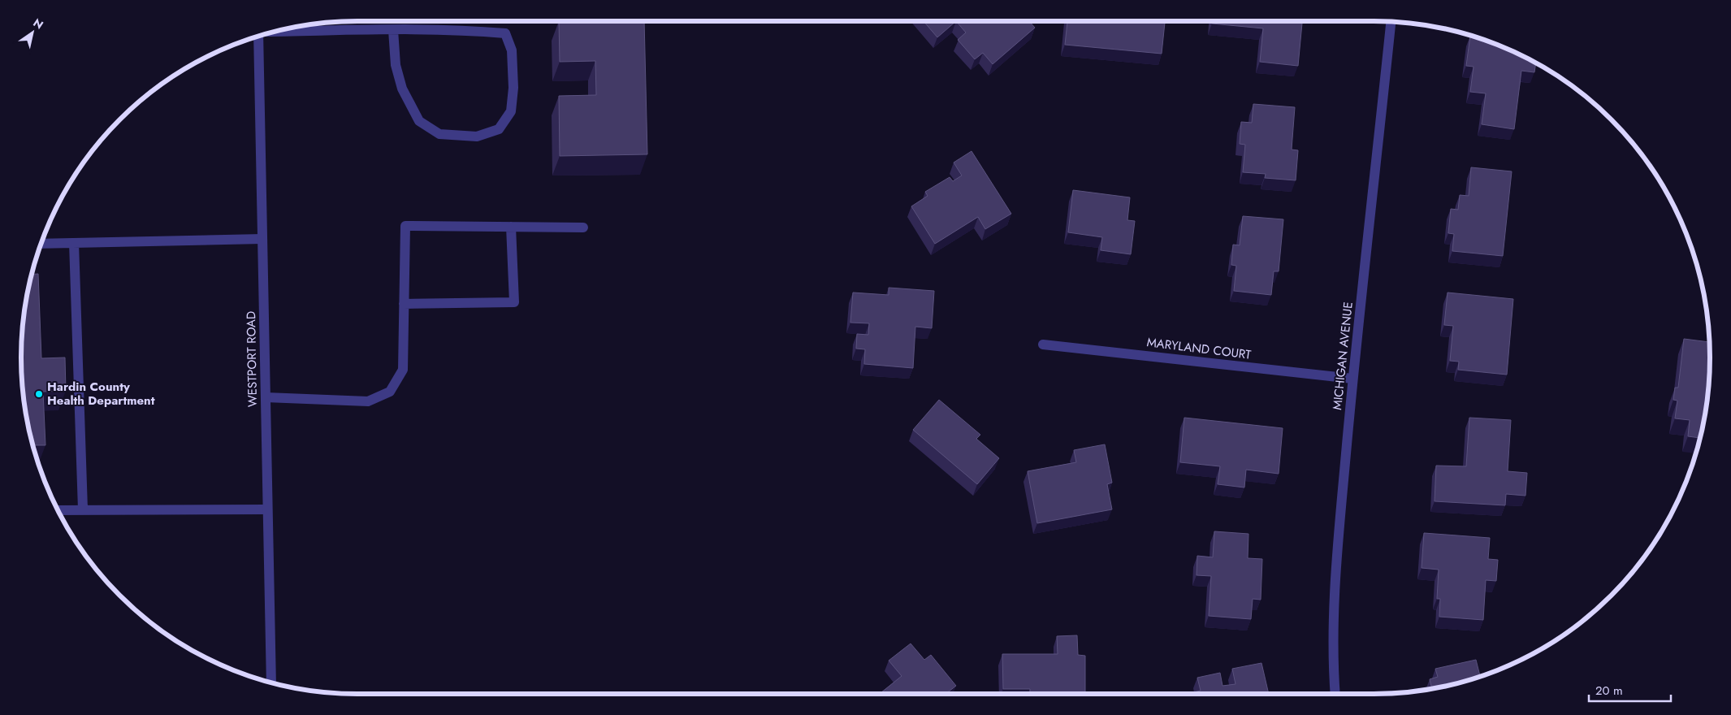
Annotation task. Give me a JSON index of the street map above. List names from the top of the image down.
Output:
{
  "streets": {
    "street": ["MARYLAND COURT", "MICHIGAN AVENUE", "WESTPORT ROAD"]
  },
  "crossings": [
    ["MARYLAND COURT", "MICHIGAN AVENUE"]
  ],
  "places": ["Hardin County Health Department"],
  "scale_bar": "20 m",
  "north": "top right"
}
